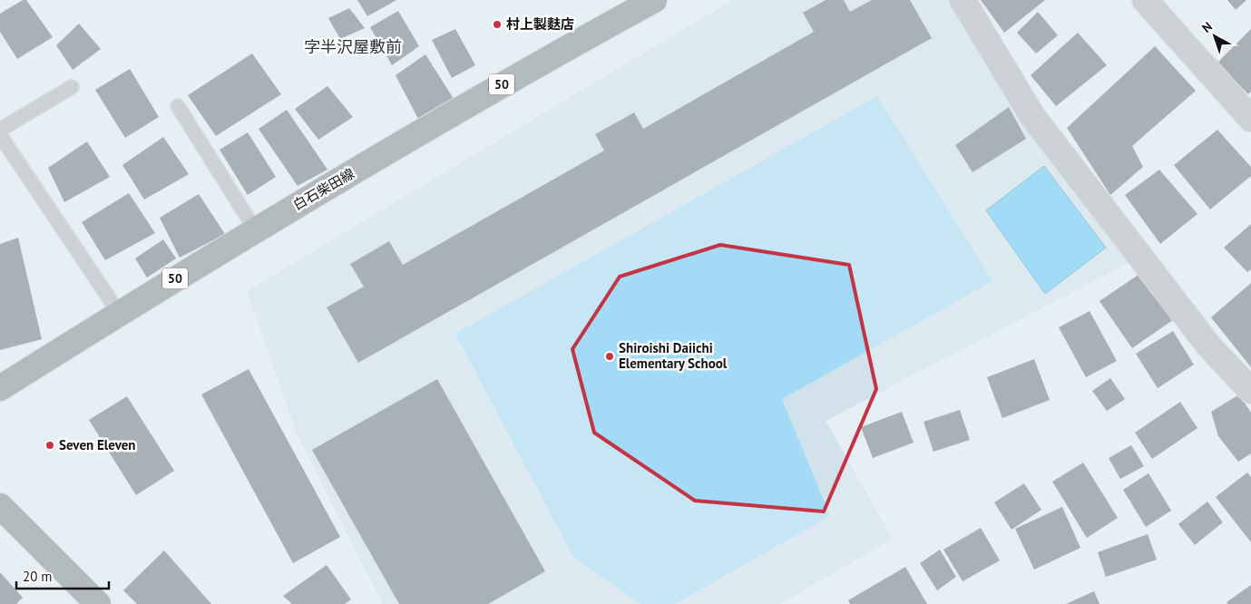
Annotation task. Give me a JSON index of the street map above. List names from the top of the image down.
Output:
{
  "streets": {
    "main road": ["50", "白石柴田線"]
  },
  "districts": ["字半沢屋敷前"],
  "places": ["村上製麩店", "Shiroishi Daiichi Elementary School", "Seven Eleven"],
  "scale_bar": "20 m",
  "north": "top left"
}
